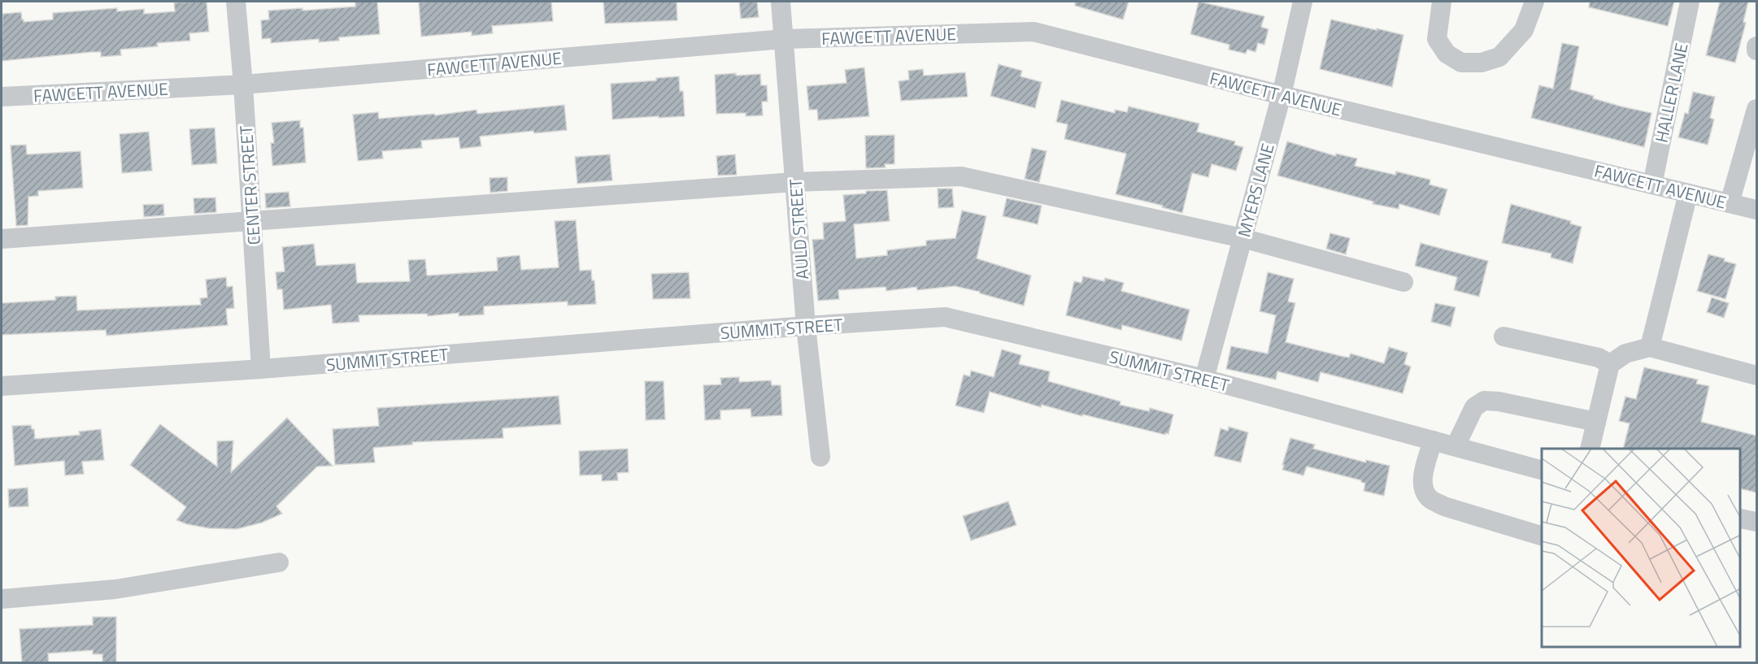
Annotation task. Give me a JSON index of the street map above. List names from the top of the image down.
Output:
{
  "streets": {
    "street": [
      "FAWCETT AVENUE",
      "HALLER LANE",
      "CENTER STREET",
      "MYERS LANE",
      "AULD STREET",
      "SUMMIT STREET"
    ]
  },
  "crossings": [
    ["FAWCETT AVENUE", "HALLER LANE"],
    ["FAWCETT AVENUE", "CENTER STREET"],
    ["FAWCETT AVENUE", "MYERS LANE"],
    ["FAWCETT AVENUE", "AULD STREET"],
    ["CENTER STREET", "SUMMIT STREET"],
    ["MYERS LANE", "SUMMIT STREET"],
    ["AULD STREET", "SUMMIT STREET"]
  ]
}
